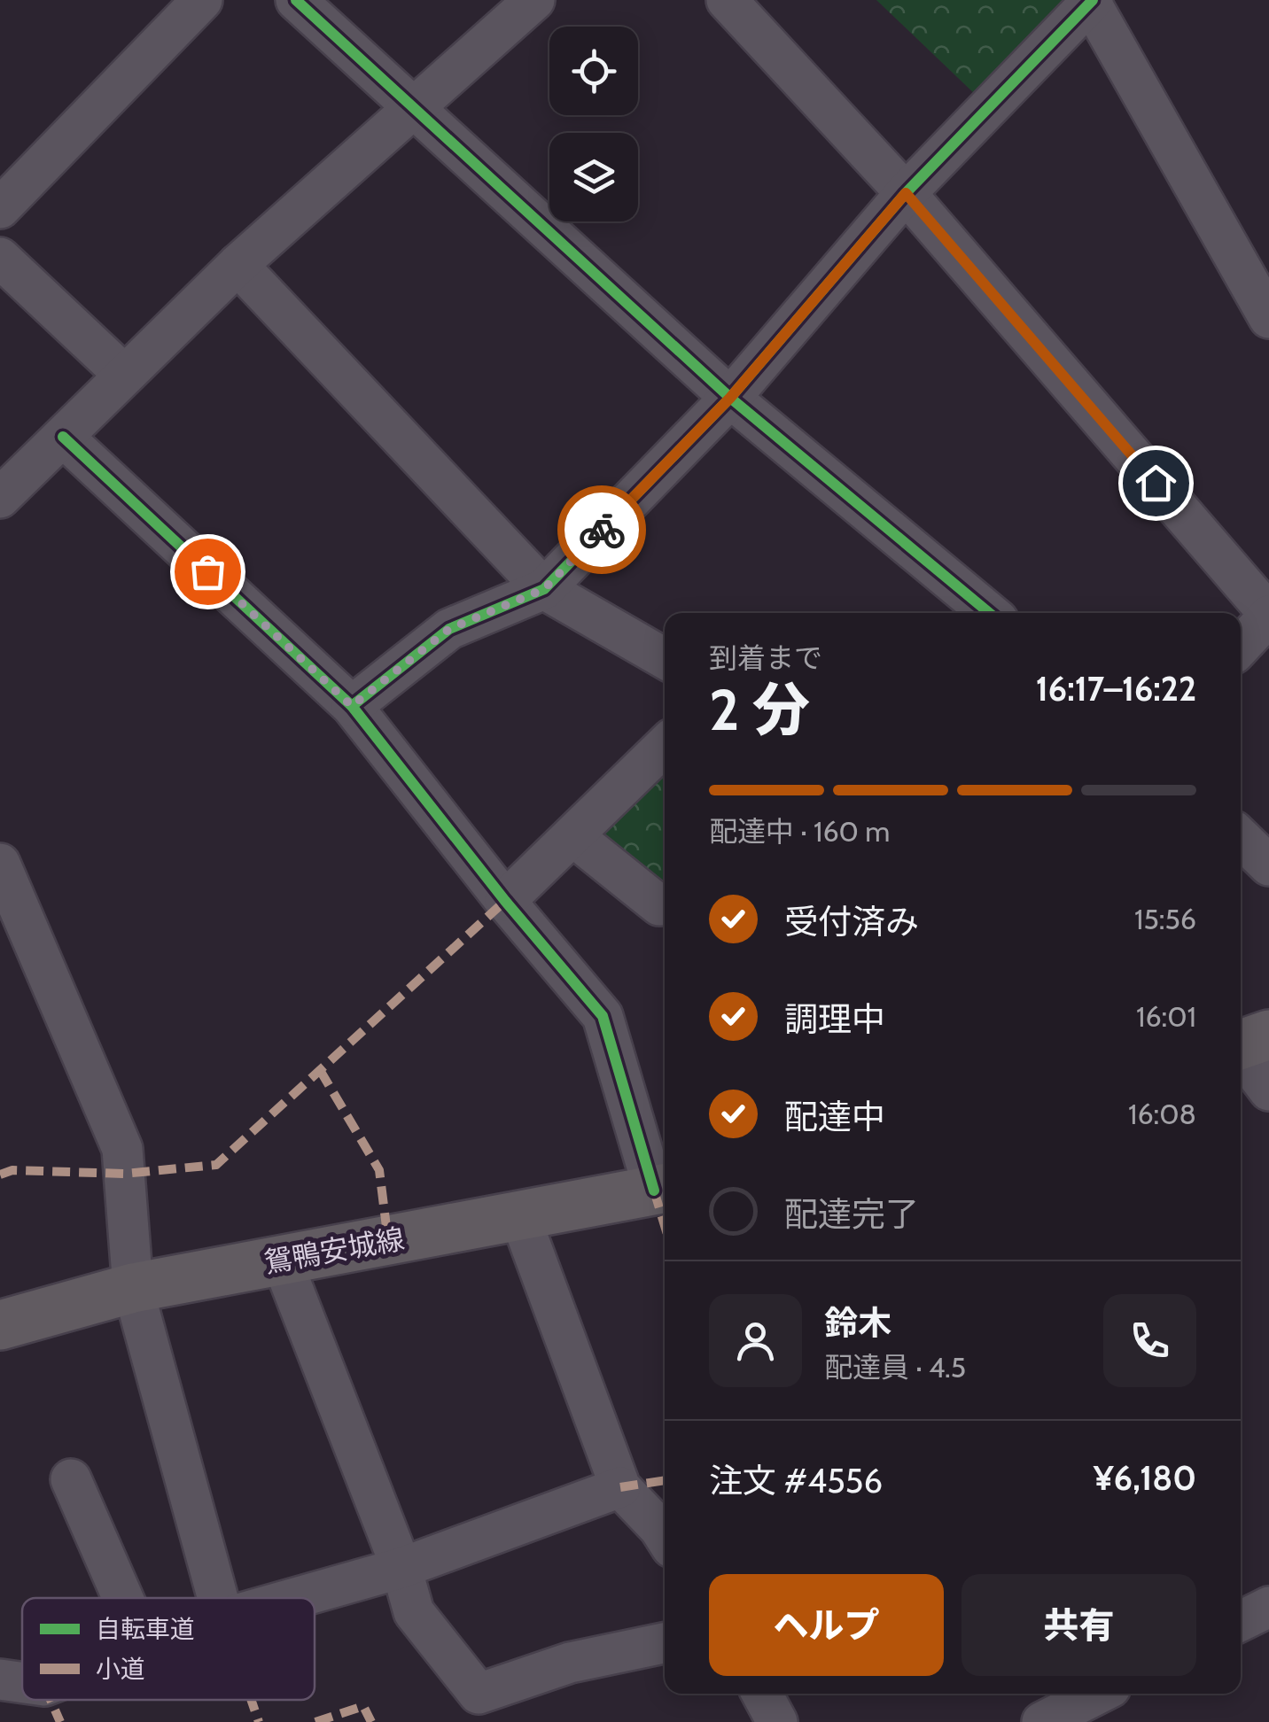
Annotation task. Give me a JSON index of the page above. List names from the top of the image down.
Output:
{
  "streets": {
    "main road": ["鴛鴨安城線"]
  },
  "legend": ["自転車道", "小道"],
  "page": {
    "heading": ["2 分", "到着まで", "16:17–16:22"],
    "panel": [
      "鈴木",
      "配達員 · 4.5",
      "注文 #4556",
      "¥6,180"
    ],
    "bar": "配達中 · 160 m",
    "list": [
      ["受付済み", "15:56"],
      ["調理中", "16:01"],
      ["配達中", "16:08"],
      "配達完了"
    ],
    "buttons": ["ヘルプ", "共有"]
  }
}
